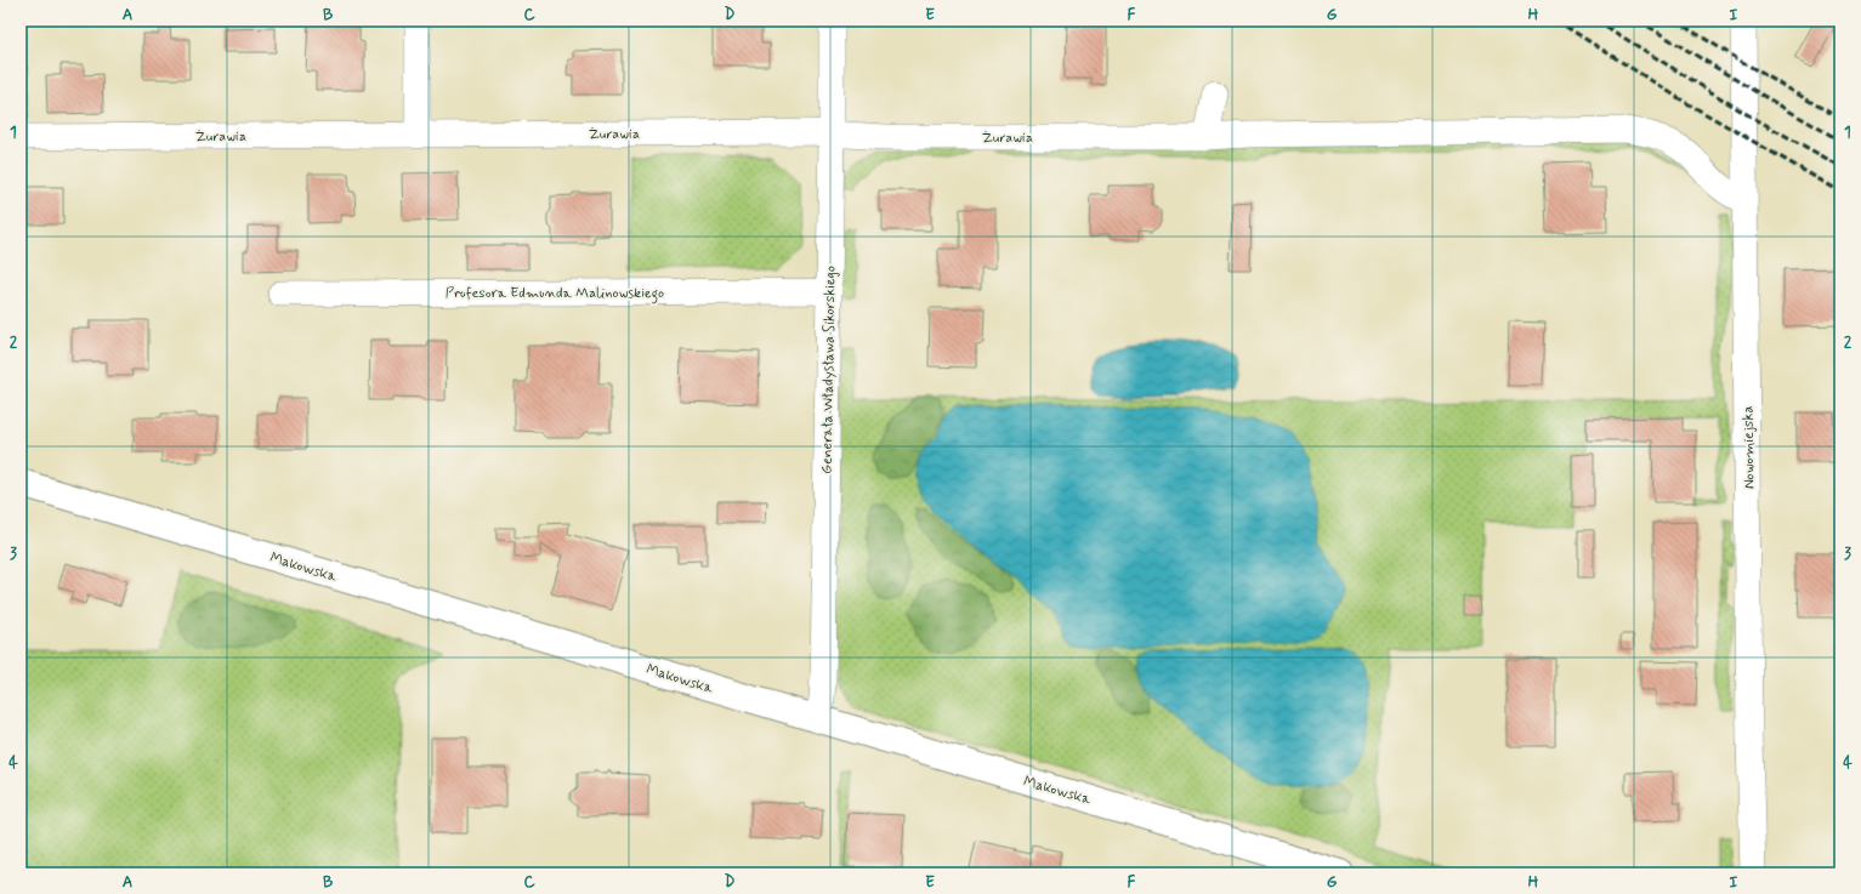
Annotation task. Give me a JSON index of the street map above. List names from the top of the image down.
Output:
{
  "streets": {
    "street": [
      "Żurawia",
      "Profesora Edmunda Malinowskiego",
      "Generała Władysława Sikorskiego",
      "Nowomiejska",
      "Makowska"
    ]
  },
  "crossings": [
    ["Żurawia", "Generała Władysława Sikorskiego"],
    ["Żurawia", "Nowomiejska"],
    ["Profesora Edmunda Malinowskiego", "Generała Władysława Sikorskiego"],
    ["Generała Władysława Sikorskiego", "Makowska"]
  ],
  "grid": {
    "columns": [
      "A",
      "B",
      "C",
      "D",
      "E",
      "F",
      "G",
      "H",
      "I"
    ],
    "rows": [
      "1",
      "2",
      "3",
      "4"
    ]
  }
}
